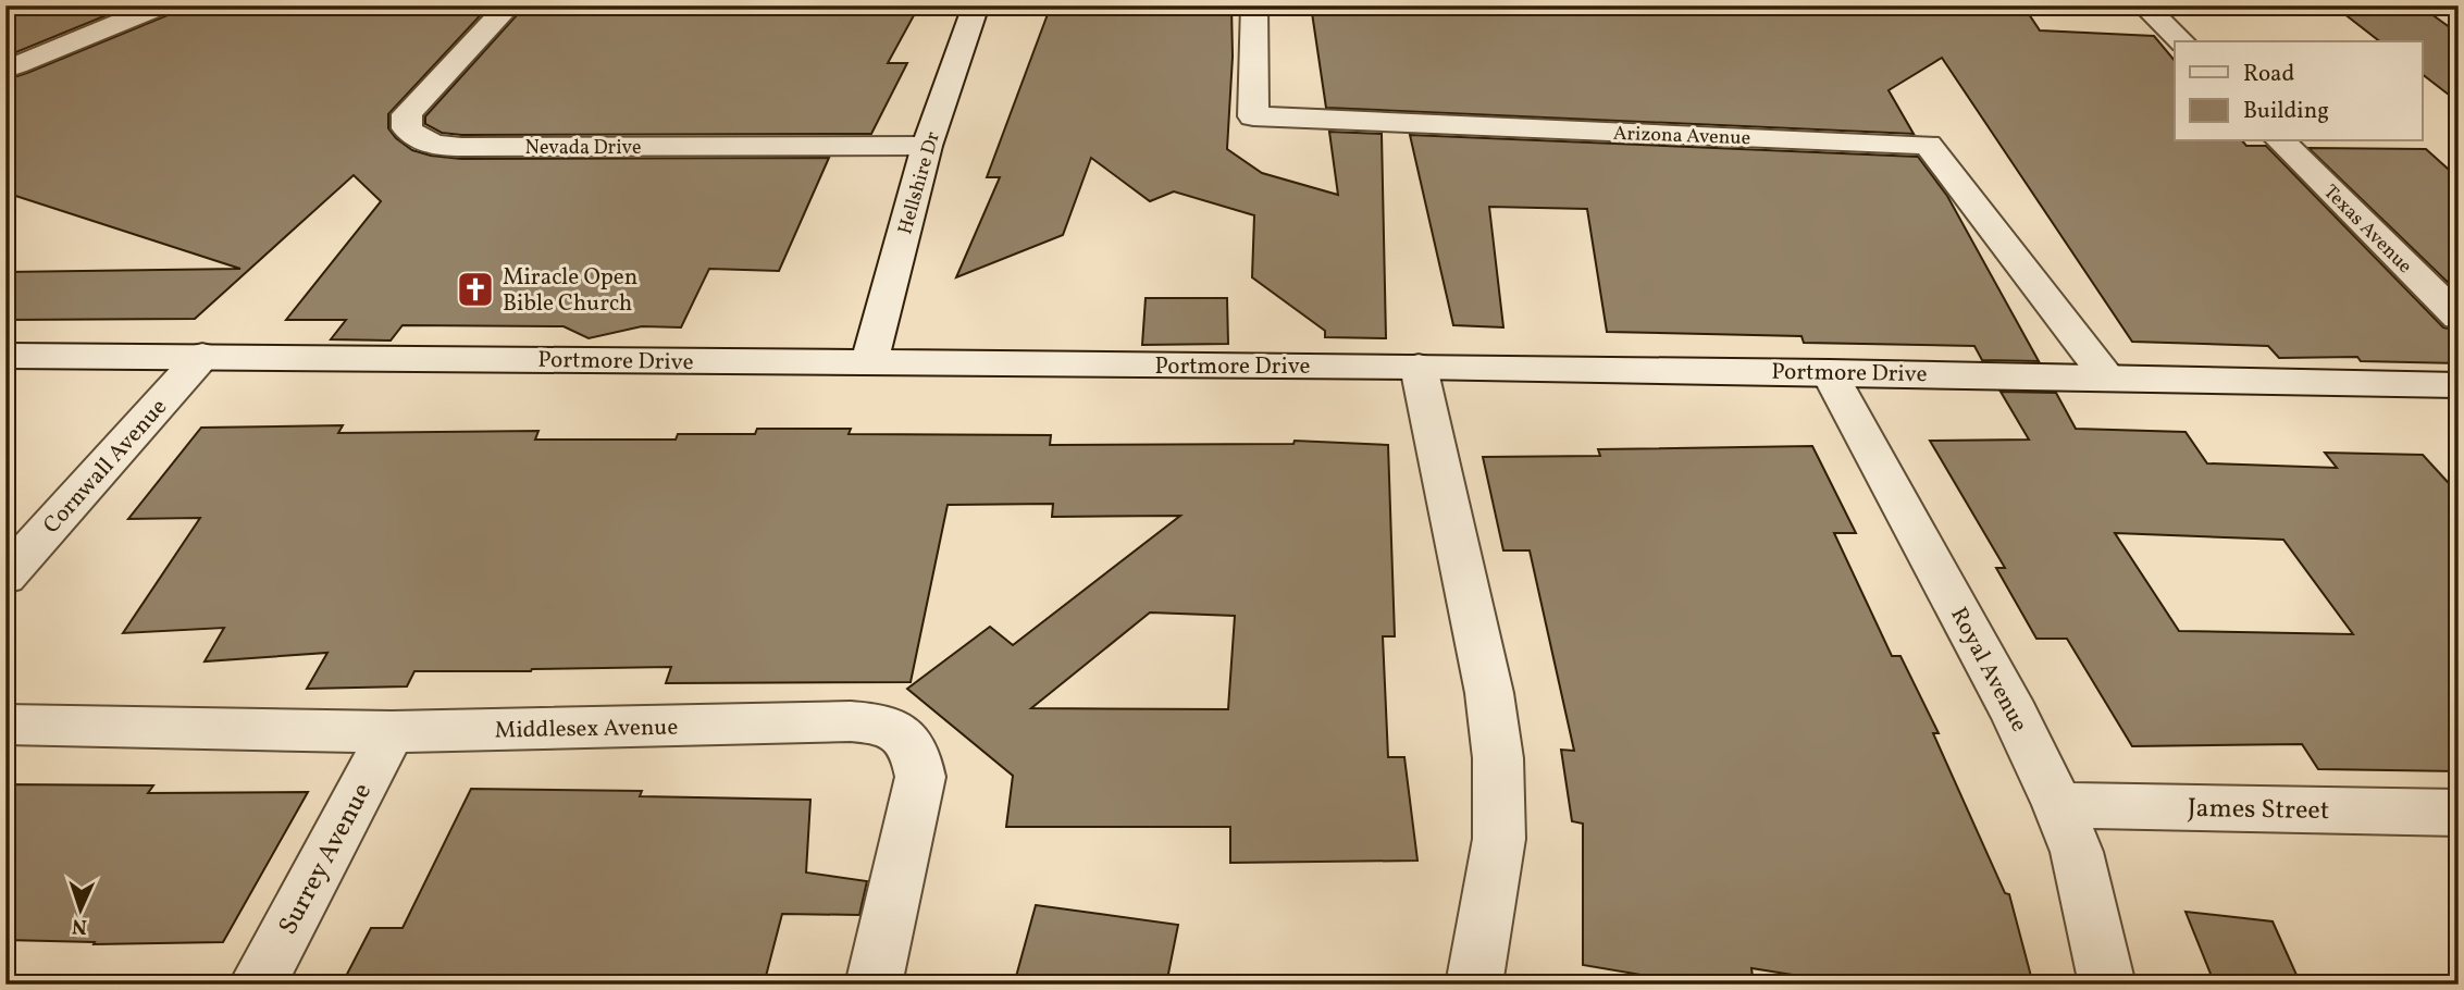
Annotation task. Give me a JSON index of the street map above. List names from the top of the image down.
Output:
{
  "streets": {
    "street": [
      "Arizona Avenue",
      "Nevada Drive",
      "Hellshire Dr",
      "Texas Avenue",
      "Portmore Drive",
      "Cornwall Avenue",
      "Royal Avenue",
      "Middlesex Avenue",
      "James Street",
      "Surrey Avenue"
    ]
  },
  "crossings": [
    ["Arizona Avenue", "Portmore Drive"],
    ["Nevada Drive", "Hellshire Dr"],
    ["Hellshire Dr", "Portmore Drive"],
    ["Portmore Drive", "Cornwall Avenue"],
    ["Portmore Drive", "Royal Avenue"],
    ["Royal Avenue", "James Street"],
    ["Middlesex Avenue", "Surrey Avenue"]
  ],
  "places": {
    "church": ["Miracle Open Bible Church"]
  },
  "legend": ["Road", "Building"],
  "north": "bottom"
}
